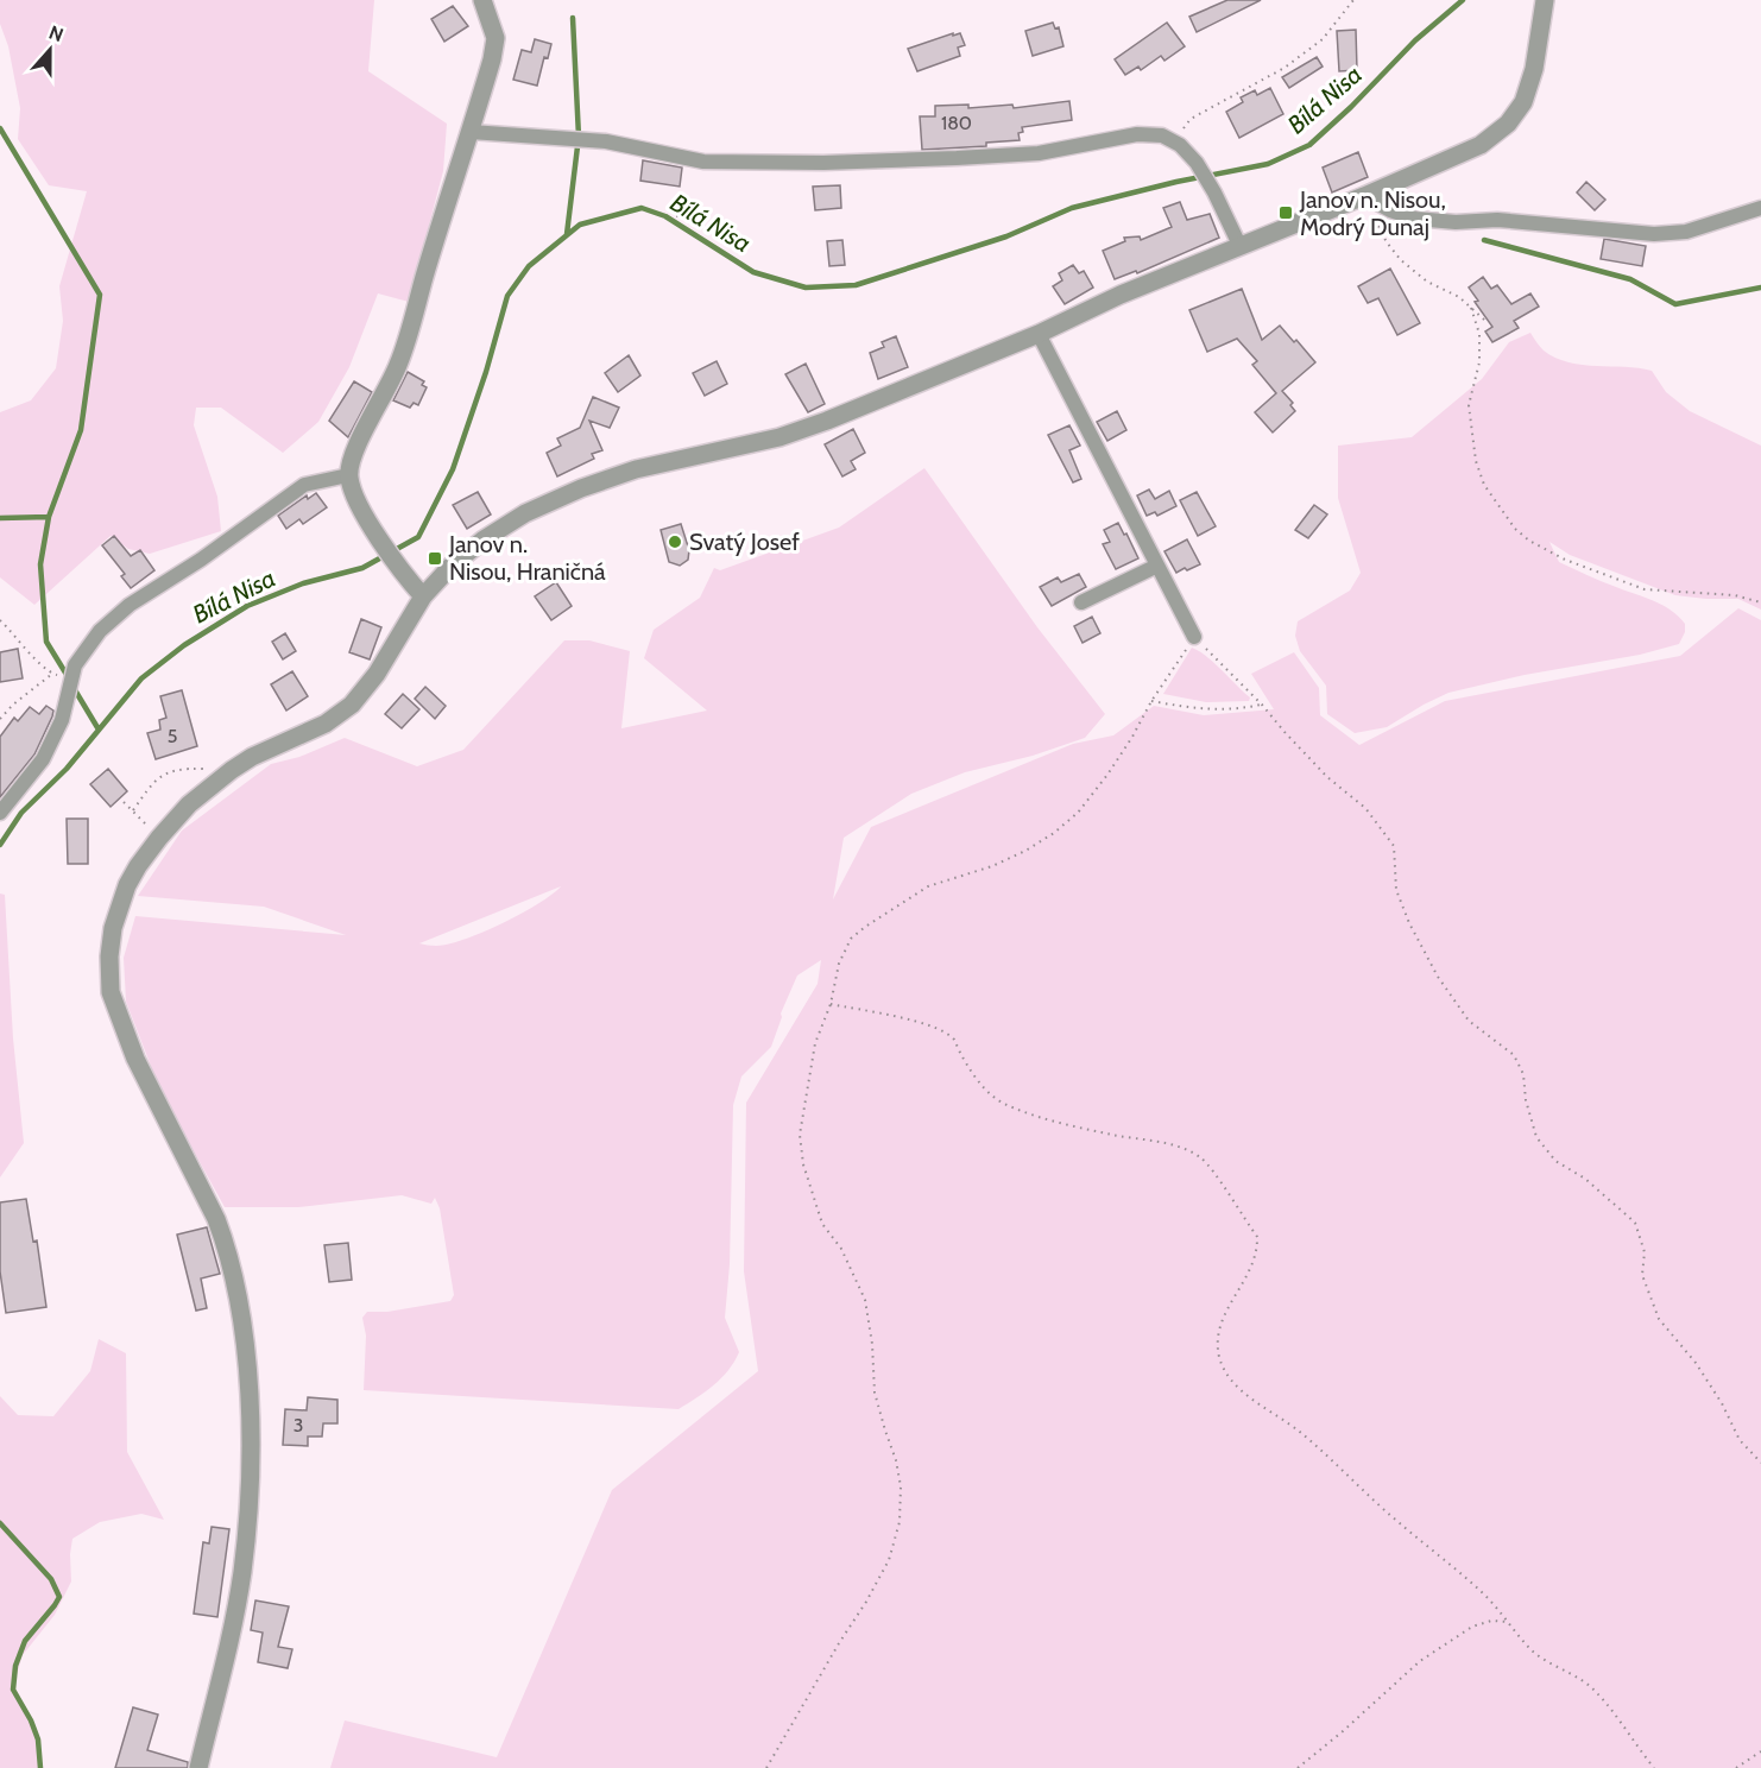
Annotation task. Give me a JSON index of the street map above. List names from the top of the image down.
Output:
{
  "water": ["Bílá Nisa"],
  "places": {
    "transit": ["Janov n. Nisou, Modrý Dunaj", "Janov n. Nisou, Hraničná"],
    "other": ["Svatý Josef"]
  },
  "house_numbers": ["180", "5", "3"],
  "north": "top"
}
